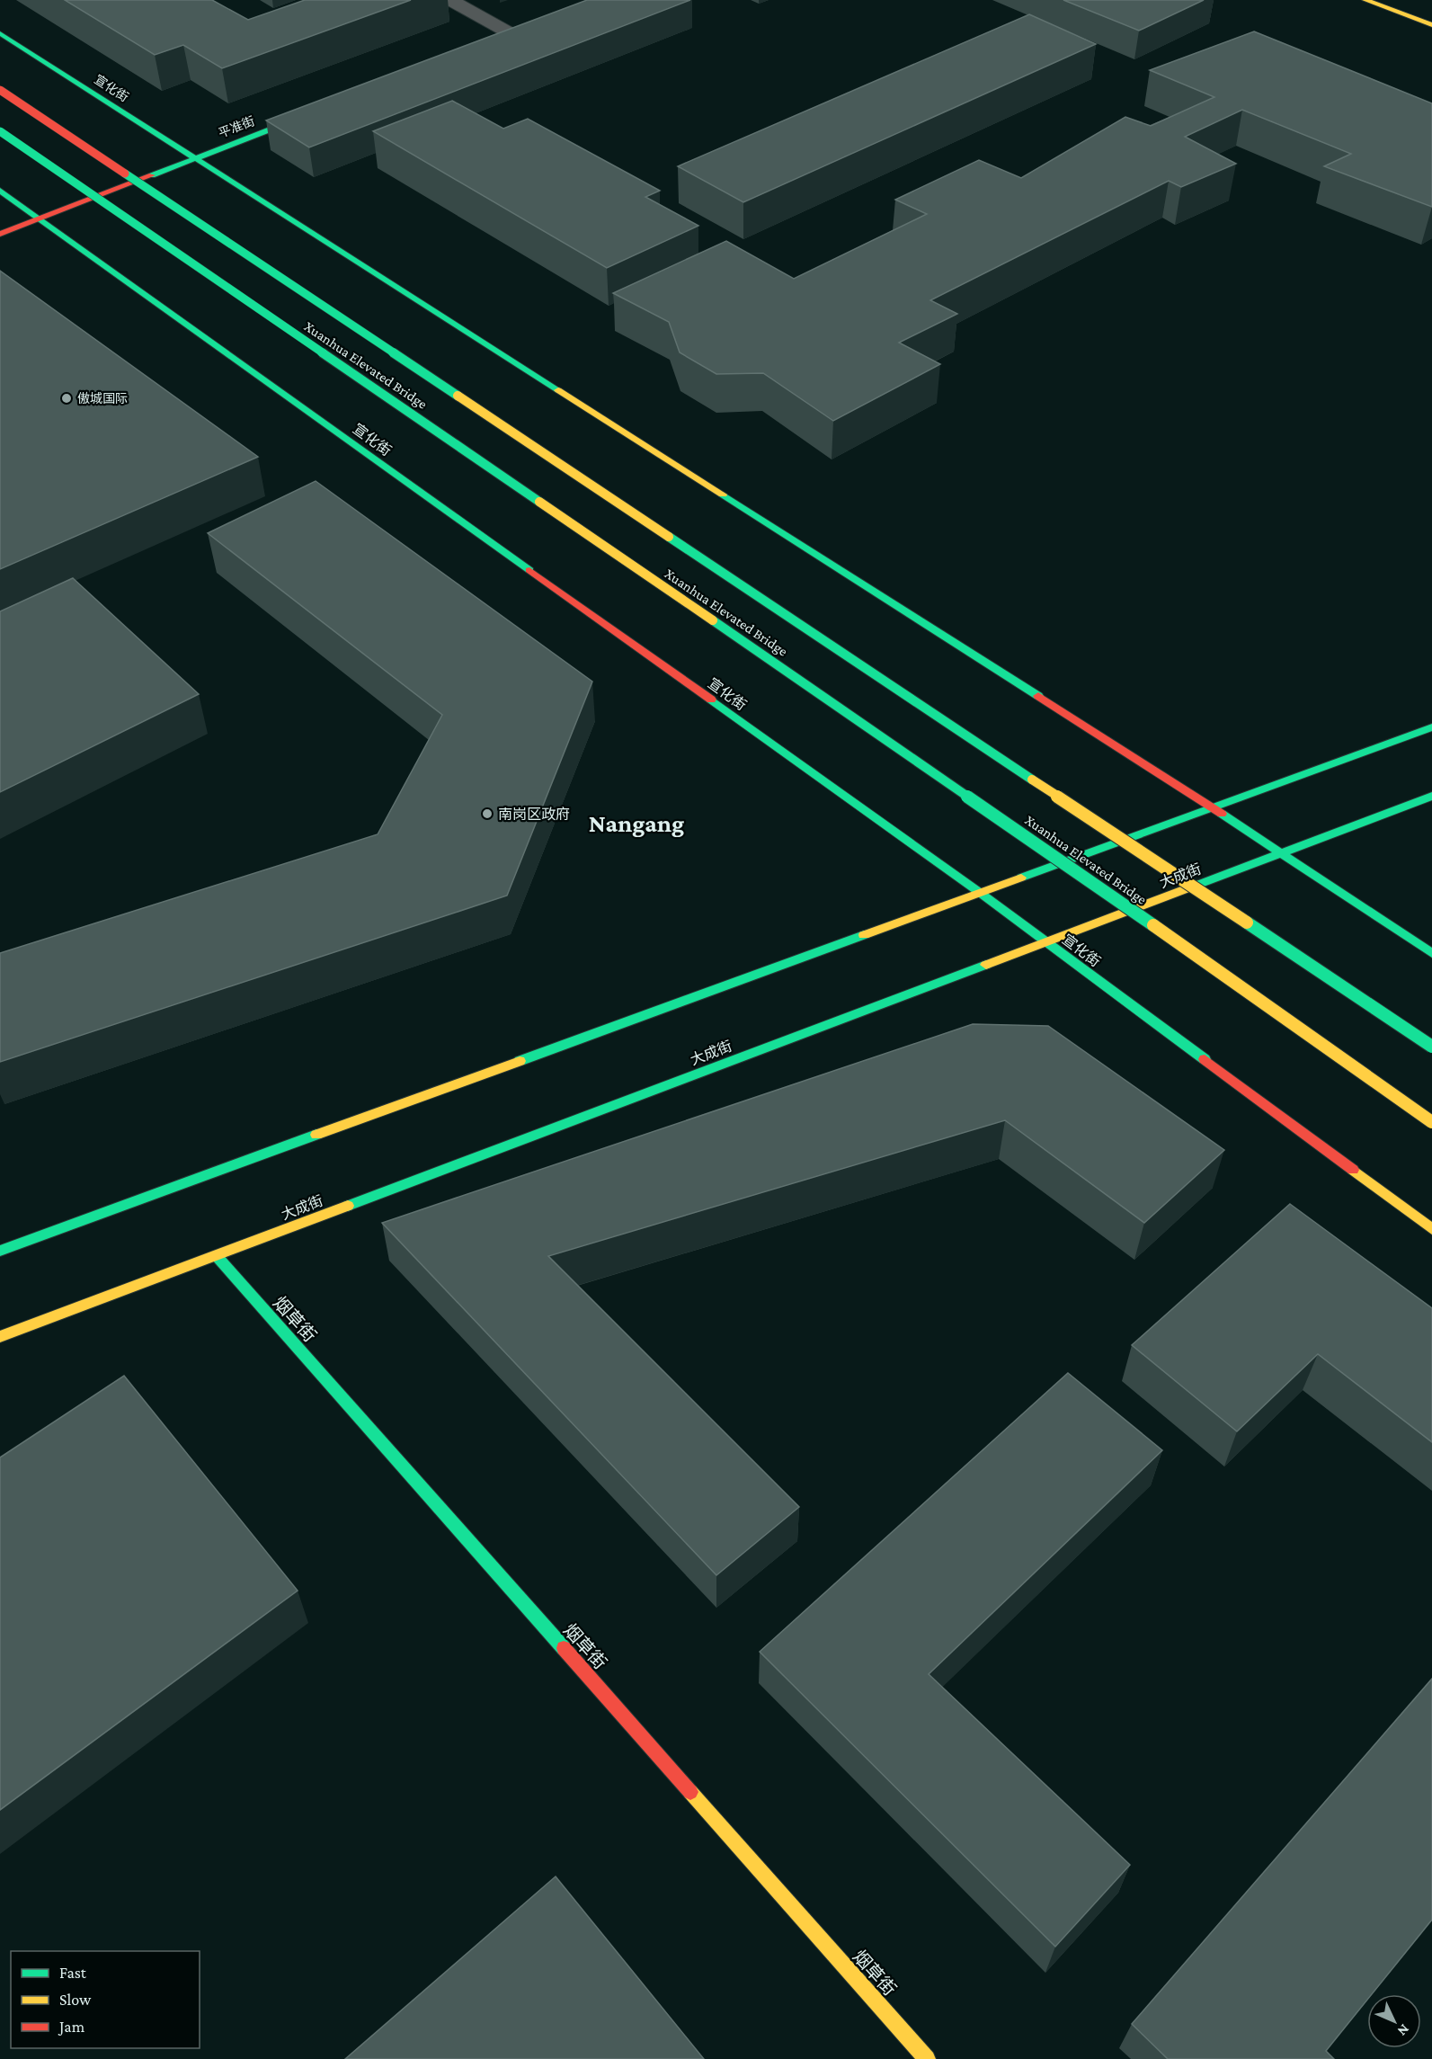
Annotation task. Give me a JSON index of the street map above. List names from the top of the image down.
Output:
{
  "streets": {
    "main road": [
      "宣化街",
      "平准街",
      "Xuanhua Elevated Bridge",
      "大成街",
      "烟草街"
    ]
  },
  "crossings": [
    ["宣化街", "平准街"],
    ["宣化街", "大成街"],
    ["大成街", "烟草街"]
  ],
  "districts": ["Nangang"],
  "places": ["傲城国际", "南岗区政府"],
  "legend": ["Fast", "Slow", "Jam"],
  "north": "bottom right"
}
